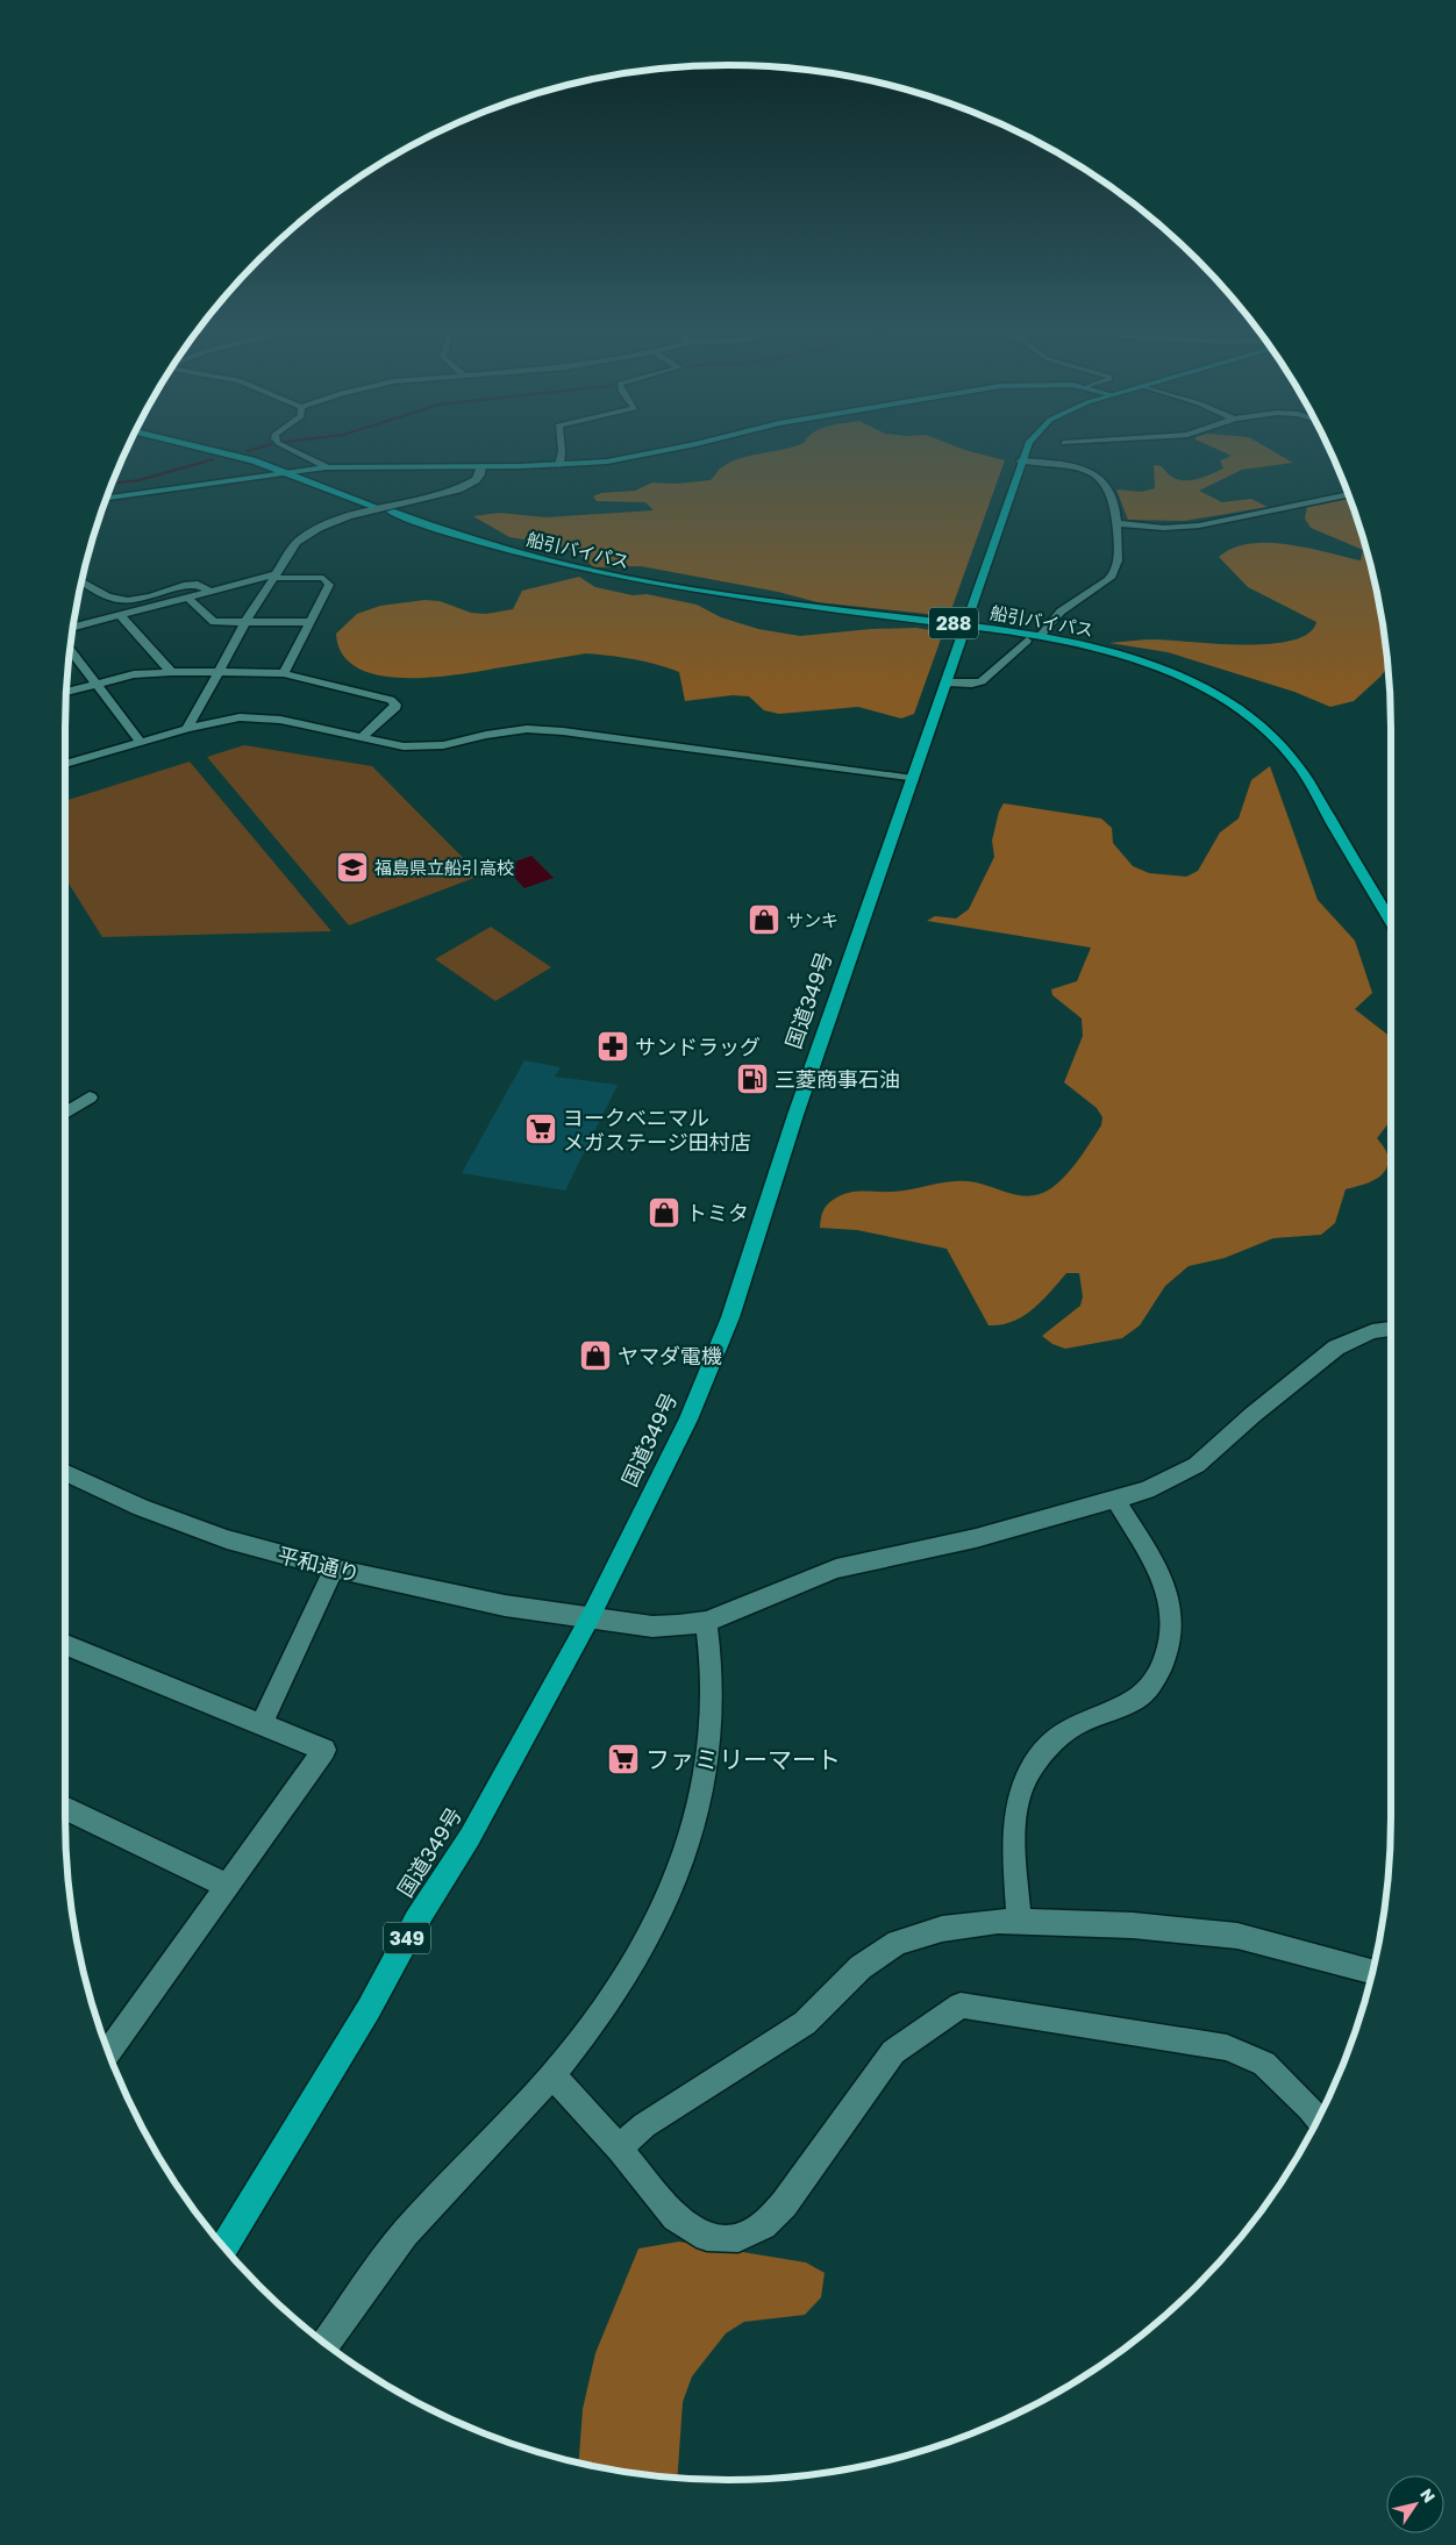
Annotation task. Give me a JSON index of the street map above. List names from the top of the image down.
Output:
{
  "streets": {
    "highway": [
      "船引バイパス",
      "288",
      "国道349号",
      "349"
    ],
    "street": ["平和通り"]
  },
  "crossings": [
    ["船引バイパス", "国道349号"],
    ["国道349号", "平和通り"]
  ],
  "places": {
    "school or university": ["福島県立船引高校"],
    "shop": ["サンキ", "トミタ", "ヤマダ電機"],
    "pharmacy": ["サンドラッグ"],
    "fuel station": ["三菱商事石油"],
    "supermarket": ["ヨークベニマル メガステージ田村店", "ファミリーマート"]
  },
  "north": "top right"
}
